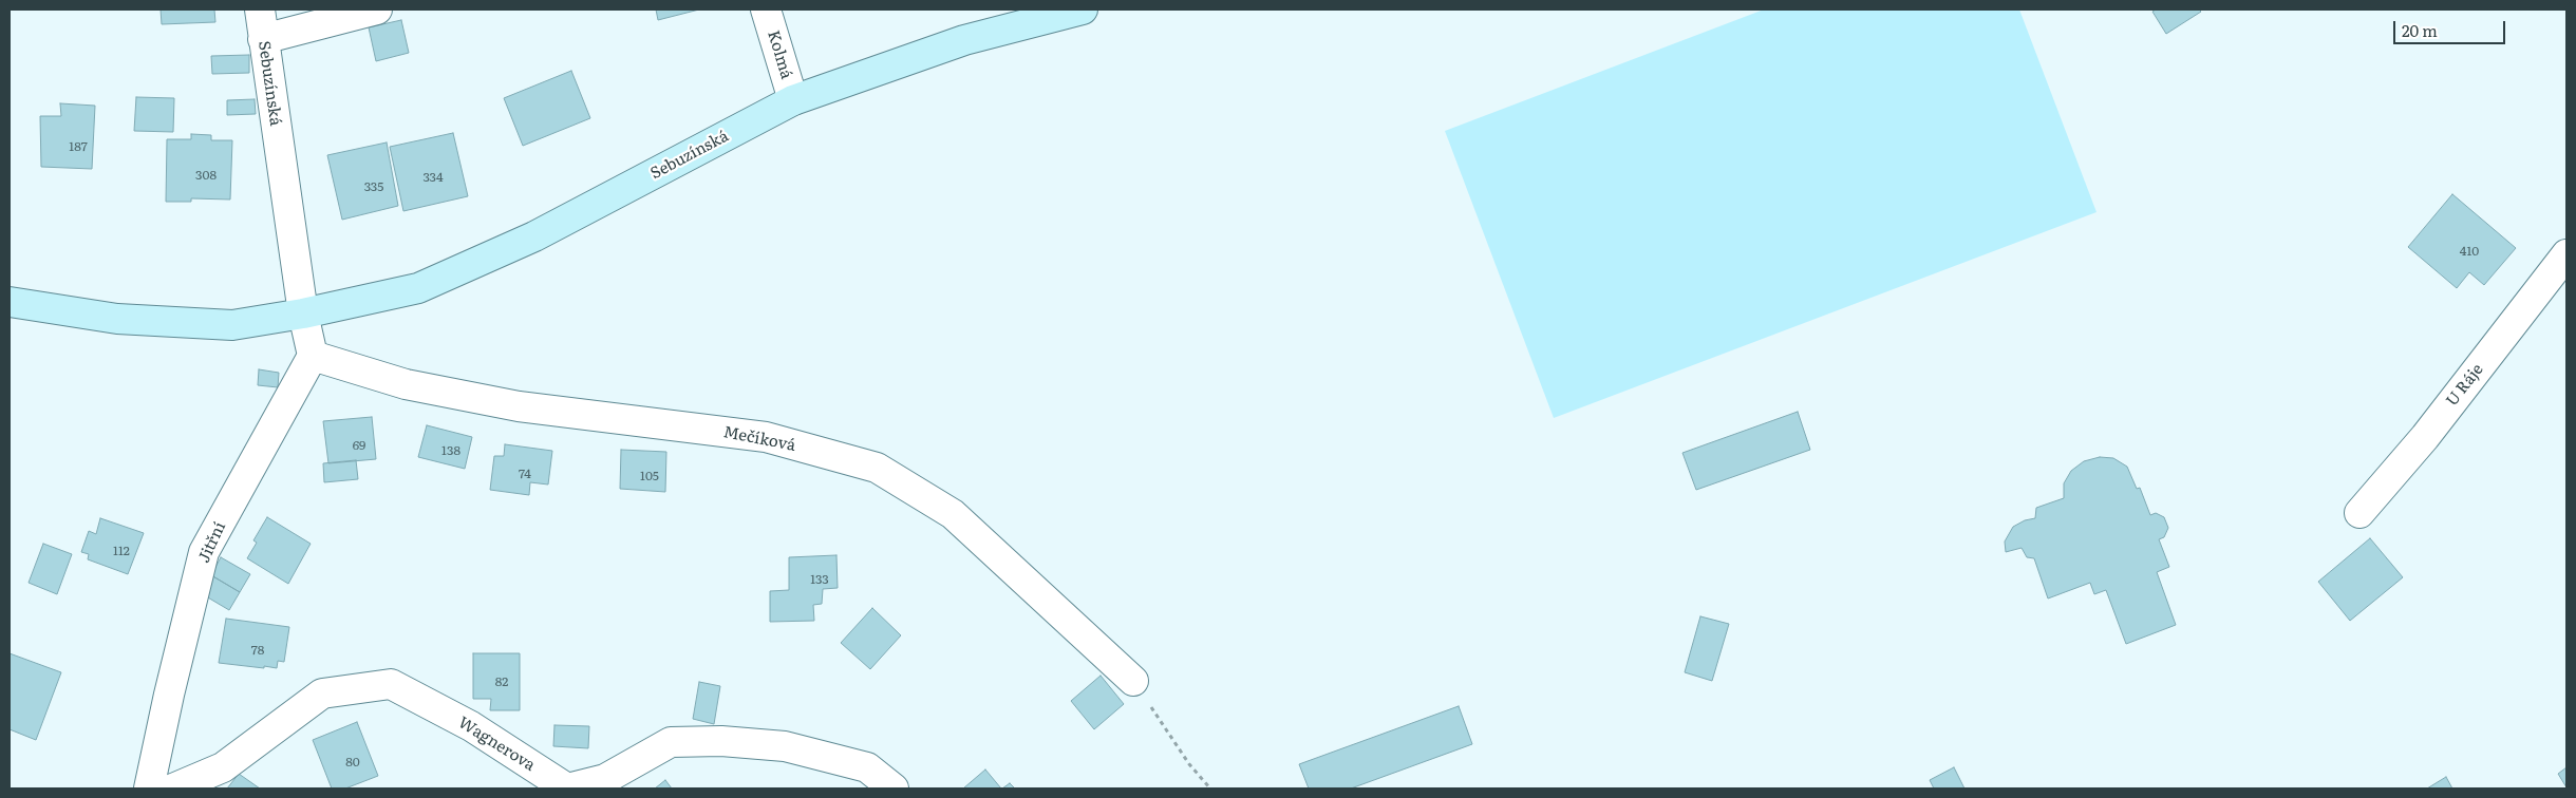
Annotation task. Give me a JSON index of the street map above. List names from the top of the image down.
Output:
{
  "streets": {
    "main road": ["Sebuzínská"],
    "street": [
      "Kolmá",
      "U Ráje",
      "Mečíková",
      "Jitřní",
      "Wagnerova"
    ]
  },
  "crossings": [
    ["Kolmá", "Sebuzínská"],
    ["Mečíková", "Jitřní"]
  ],
  "house_numbers": [
    "187",
    "308",
    "334",
    "335",
    "410",
    "69",
    "138",
    "74",
    "105",
    "112",
    "133",
    "78",
    "82",
    "80"
  ],
  "scale_bar": "20 m"
}
